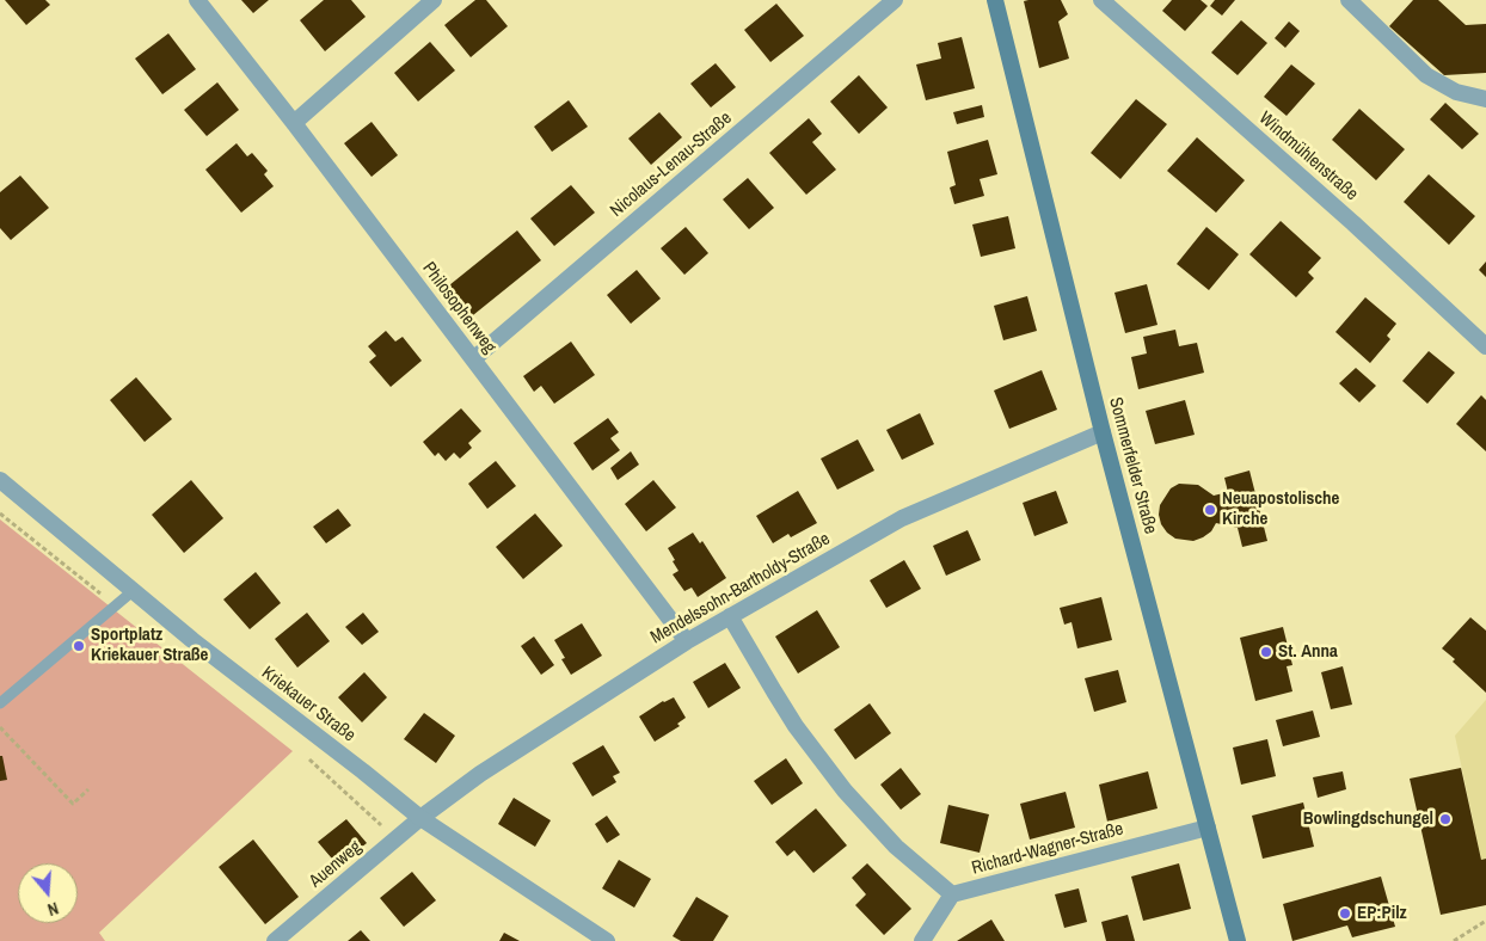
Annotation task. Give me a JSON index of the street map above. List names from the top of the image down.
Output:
{
  "streets": {
    "main road": ["Sommerfelder Straße"],
    "street": [
      "Windmühlenstraße",
      "Nicolaus-Lenau-Straße",
      "Philosophenweg",
      "Mendelssohn-Bartholdy-Straße",
      "Kriekauer Straße",
      "Richard-Wagner-Straße",
      "Auenweg"
    ]
  },
  "crossings": [
    ["Nicolaus-Lenau-Straße", "Philosophenweg"],
    ["Philosophenweg", "Mendelssohn-Bartholdy-Straße"],
    ["Sommerfelder Straße", "Mendelssohn-Bartholdy-Straße"],
    ["Sommerfelder Straße", "Richard-Wagner-Straße"],
    ["Mendelssohn-Bartholdy-Straße", "Kriekauer Straße"],
    ["Mendelssohn-Bartholdy-Straße", "Auenweg"],
    ["Kriekauer Straße", "Auenweg"]
  ],
  "places": [
    "Neuapostolische Kirche",
    "Sportplatz Kriekauer Straße",
    "St. Anna",
    "Bowlingdschungel",
    "EP:Pilz"
  ],
  "north": "bottom"
}
